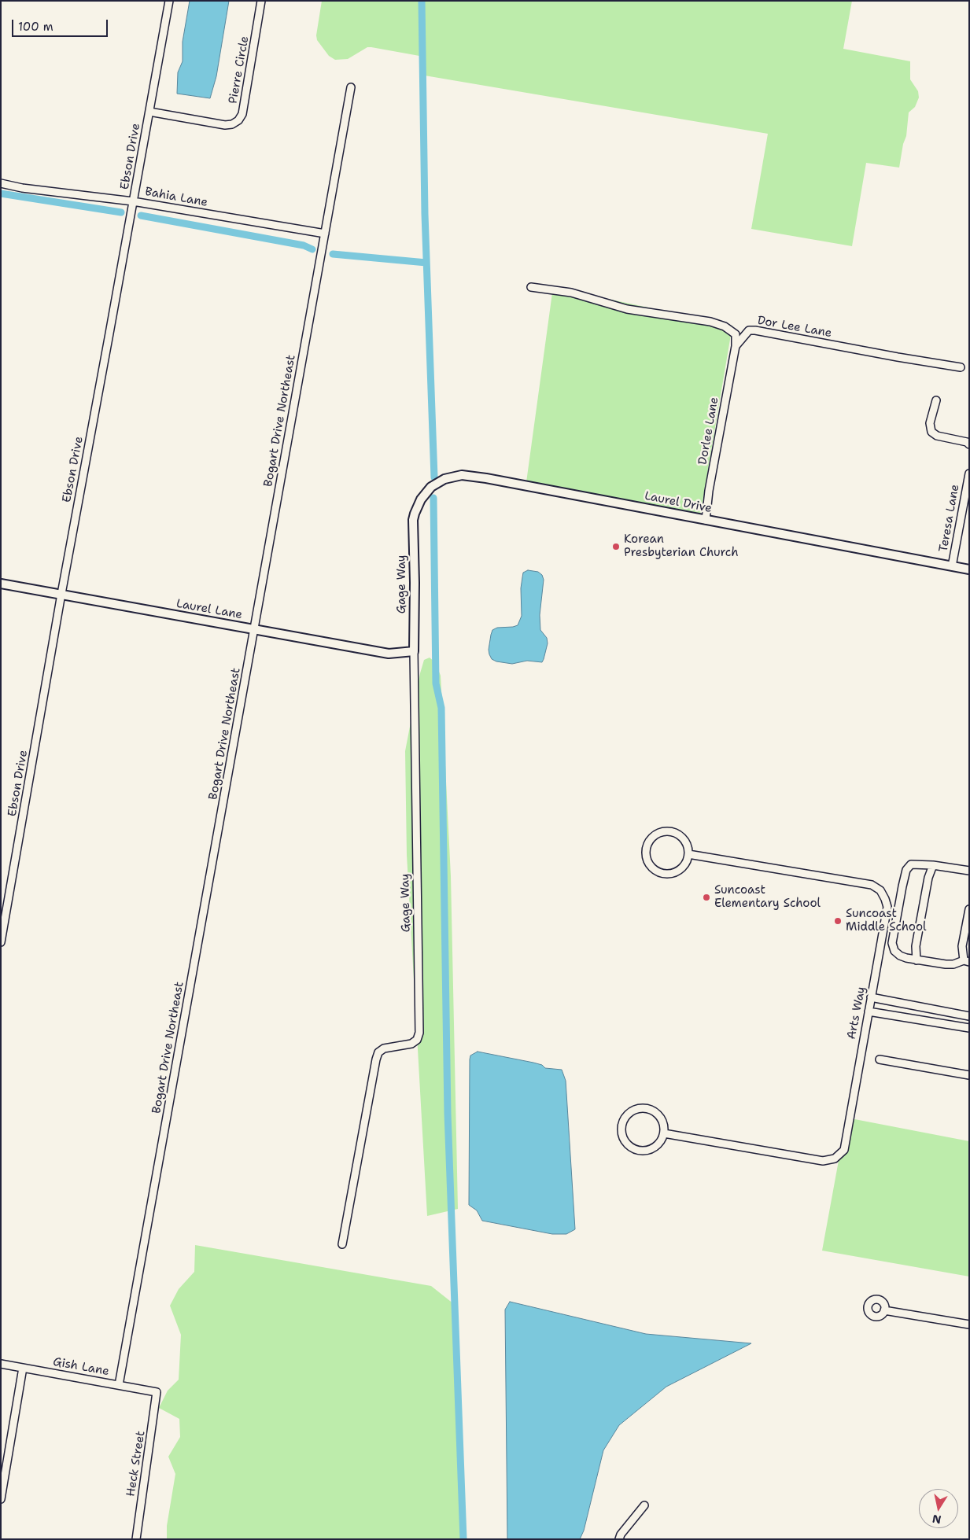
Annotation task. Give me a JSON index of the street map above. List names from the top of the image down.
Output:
{
  "streets": {
    "street": [
      "Pierre Circle",
      "Ebson Drive",
      "Bahia Lane",
      "Dor Lee Lane",
      "Bogart Drive Northeast",
      "Dorlee Lane",
      "Laurel Drive",
      "Teresa Lane",
      "Gage Way",
      "Laurel Lane",
      "Arts Way",
      "Gish Lane",
      "Heck Street"
    ]
  },
  "crossings": [
    ["Pierre Circle", "Ebson Drive"],
    ["Ebson Drive", "Bahia Lane"],
    ["Ebson Drive", "Laurel Lane"],
    ["Bahia Lane", "Bogart Drive Northeast"],
    ["Dor Lee Lane", "Dorlee Lane"],
    ["Bogart Drive Northeast", "Laurel Lane"],
    ["Bogart Drive Northeast", "Gish Lane"],
    ["Dorlee Lane", "Laurel Drive"],
    ["Laurel Drive", "Teresa Lane"],
    ["Laurel Drive", "Gage Way"],
    ["Gage Way", "Laurel Lane"],
    ["Gish Lane", "Heck Street"]
  ],
  "places": ["Korean Presbyterian Church", "Suncoast Elementary School", "Suncoast Middle School"],
  "scale_bar": "100 m",
  "north": "bottom"
}
